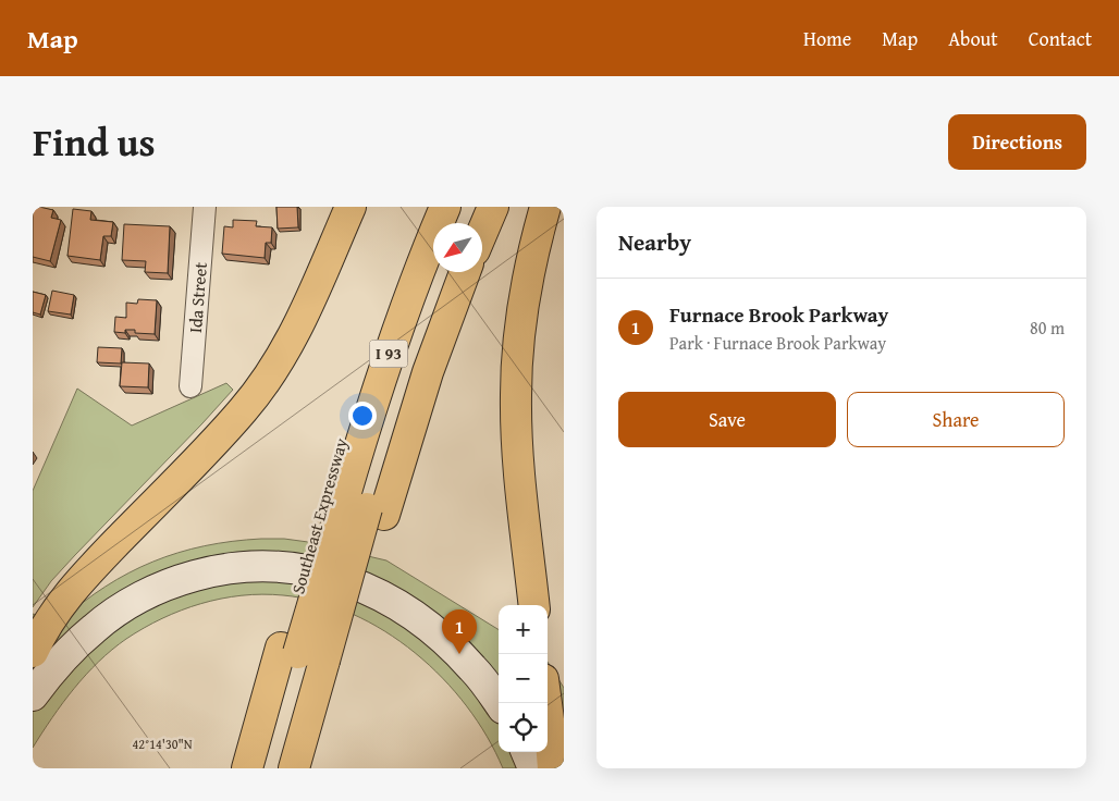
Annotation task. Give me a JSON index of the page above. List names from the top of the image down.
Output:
{
  "streets": {
    "highway": ["I 93", "Southeast Expressway"],
    "street": ["Ida Street"]
  },
  "crossings": [
    ["I 93", "Southeast Expressway"]
  ],
  "north": "bottom left",
  "page": {
    "header": "Map",
    "nav": [
      "Home",
      "Map",
      "About",
      "Contact"
    ],
    "title": "Find us",
    "buttons": [
      "Directions",
      ["Save", "Share"]
    ],
    "heading": "Nearby",
    "list": [
      {
        "mark": "1",
        "name": "Furnace Brook Parkway",
        "note": "Park · Furnace Brook Parkway",
        "value": "80 m"
      }
    ],
    "map_buttons": ["+", "−"],
    "pins": "1"
  },
  "coordinates": ["42°14'30\"N"]
}
